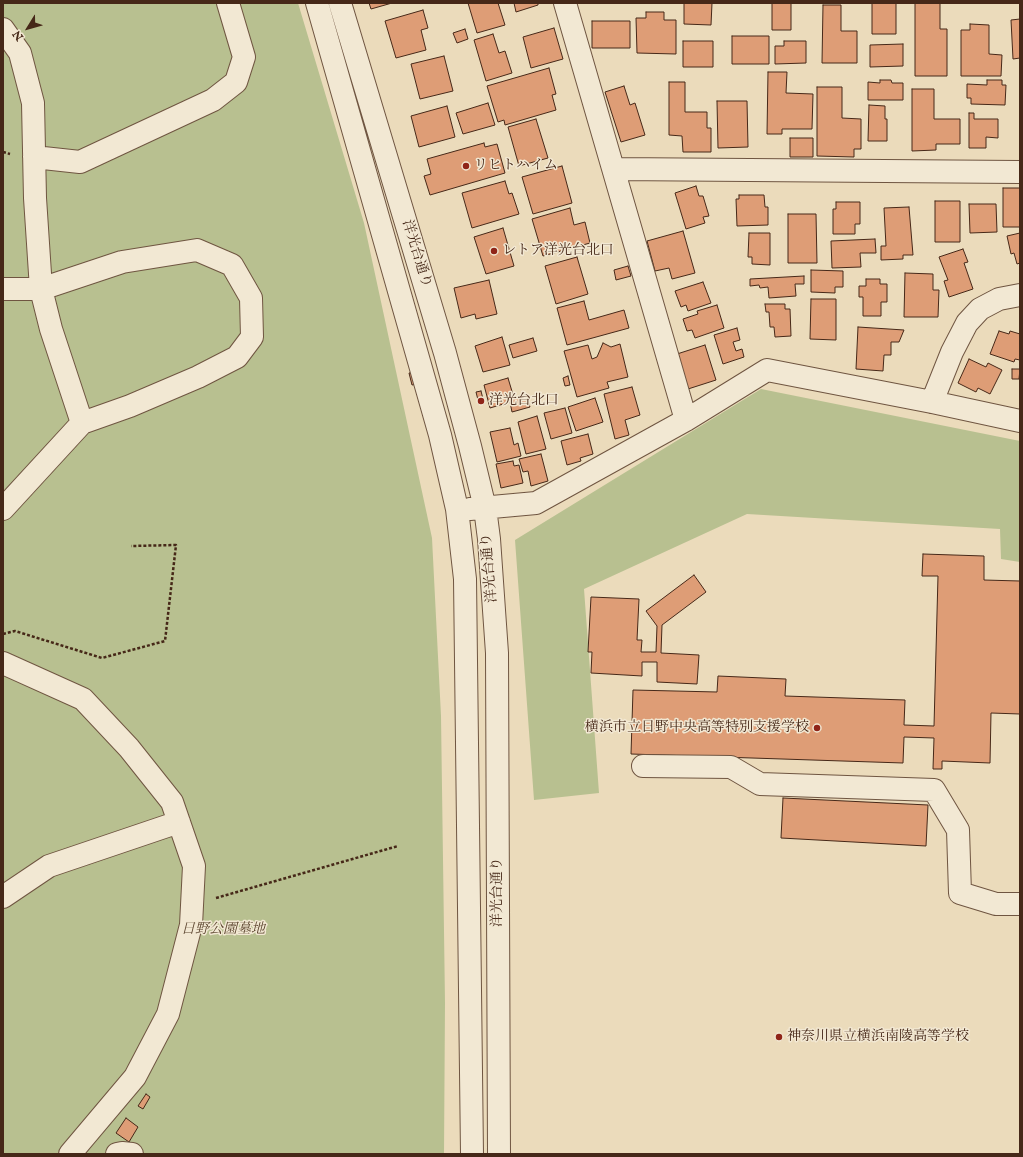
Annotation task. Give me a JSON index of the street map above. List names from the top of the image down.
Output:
{
  "streets": {
    "street": ["洋光台通り"]
  },
  "parks": ["日野公園墓地"],
  "places": [
    "リヒトハイム",
    "レトア洋光台北口",
    "洋光台北口",
    "横浜市立日野中央高等特別支援学校",
    "神奈川県立横浜南陵高等学校"
  ],
  "north": "bottom left"
}
